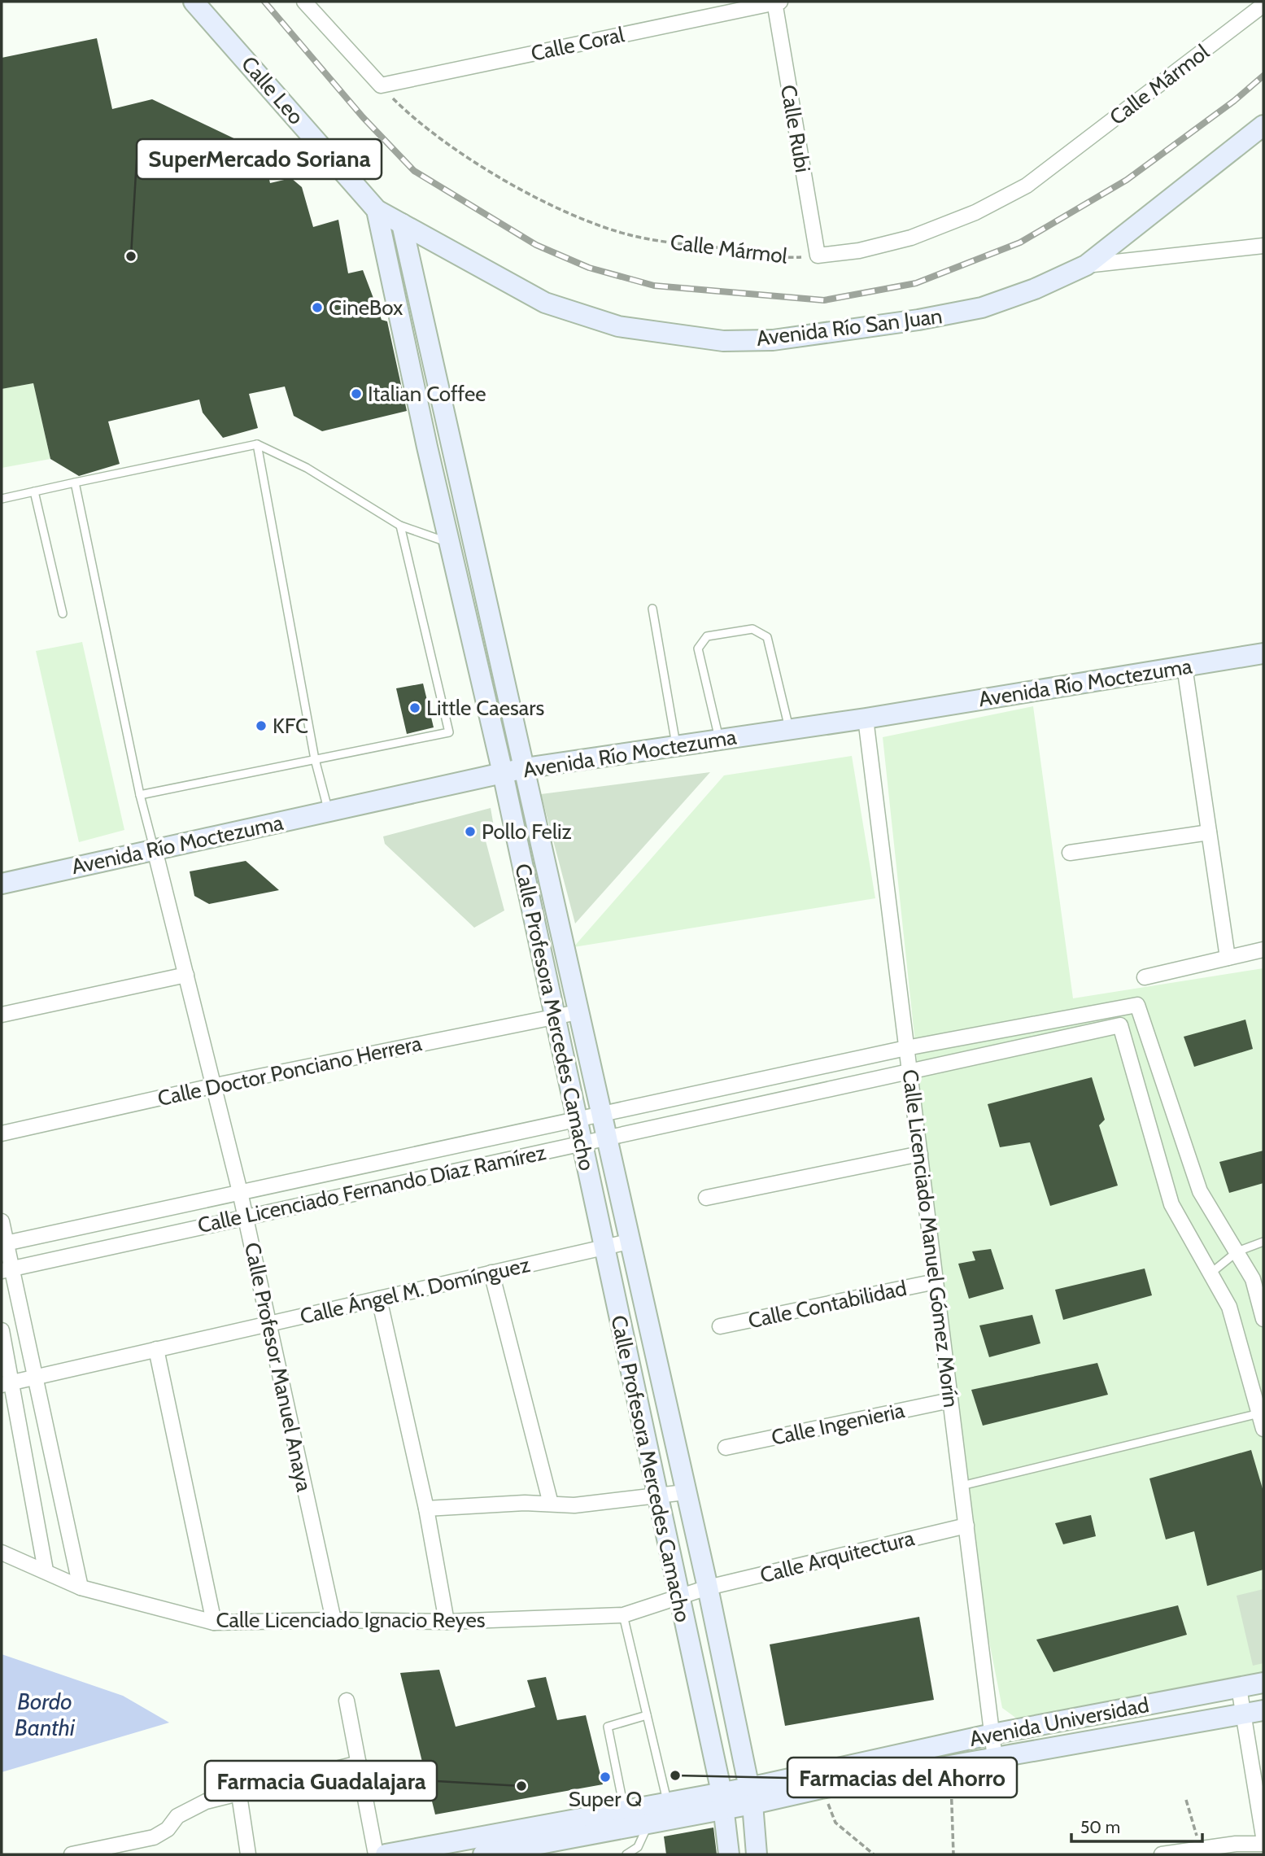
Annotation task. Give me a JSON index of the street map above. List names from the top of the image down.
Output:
{
  "streets": {
    "street": [
      "Calle Coral",
      "Calle Mármol",
      "Calle Leo",
      "Calle Rubi",
      "Avenida Río San Juan",
      "Avenida Río Moctezuma",
      "Calle Profesora Mercedes Camacho",
      "Calle Doctor Ponciano Herrera",
      "Calle Licenciado Fernando Díaz Ramírez",
      "Calle Licenciado Manuel Gómez Morín",
      "Calle Ángel M. Domínguez",
      "Calle Contabilidad",
      "Calle Profesor Manuel Anaya",
      "Calle Ingenieria",
      "Calle Arquitectura",
      "Calle Licenciado Ignacio Reyes",
      "Avenida Universidad"
    ]
  },
  "crossings": [
    ["Calle Coral", "Calle Mármol"],
    ["Calle Coral", "Calle Rubi"],
    ["Calle Mármol", "Calle Rubi"],
    ["Calle Leo", "Avenida Río San Juan"],
    ["Calle Leo", "Calle Profesora Mercedes Camacho"],
    ["Avenida Río San Juan", "Calle Profesora Mercedes Camacho"],
    ["Avenida Río Moctezuma", "Calle Profesora Mercedes Camacho"],
    ["Avenida Río Moctezuma", "Calle Licenciado Manuel Gómez Morín"],
    ["Avenida Río Moctezuma", "Calle Profesor Manuel Anaya"],
    ["Calle Profesora Mercedes Camacho", "Calle Doctor Ponciano Herrera"],
    ["Calle Profesora Mercedes Camacho", "Calle Licenciado Fernando Díaz Ramírez"],
    ["Calle Profesora Mercedes Camacho", "Calle Ángel M. Domínguez"],
    ["Calle Profesora Mercedes Camacho", "Calle Arquitectura"],
    ["Calle Profesora Mercedes Camacho", "Calle Licenciado Ignacio Reyes"],
    ["Calle Profesora Mercedes Camacho", "Avenida Universidad"],
    ["Calle Doctor Ponciano Herrera", "Calle Profesor Manuel Anaya"],
    ["Calle Licenciado Fernando Díaz Ramírez", "Calle Licenciado Manuel Gómez Morín"],
    ["Calle Licenciado Fernando Díaz Ramírez", "Calle Profesor Manuel Anaya"],
    ["Calle Licenciado Manuel Gómez Morín", "Calle Contabilidad"],
    ["Calle Licenciado Manuel Gómez Morín", "Calle Ingenieria"],
    ["Calle Licenciado Manuel Gómez Morín", "Calle Arquitectura"],
    ["Calle Licenciado Manuel Gómez Morín", "Avenida Universidad"],
    ["Calle Ángel M. Domínguez", "Calle Profesor Manuel Anaya"],
    ["Calle Profesor Manuel Anaya", "Calle Licenciado Ignacio Reyes"],
    ["Calle Arquitectura", "Calle Licenciado Ignacio Reyes"]
  ],
  "water": ["Bordo Banthi"],
  "places": [
    "SuperMercado Soriana",
    "CineBox",
    "Italian Coffee",
    "Little Caesars",
    "KFC",
    "Pollo Feliz",
    "Farmacias del Ahorro",
    "Super Q",
    "Farmacia Guadalajara"
  ],
  "scale_bar": "50 m"
}
